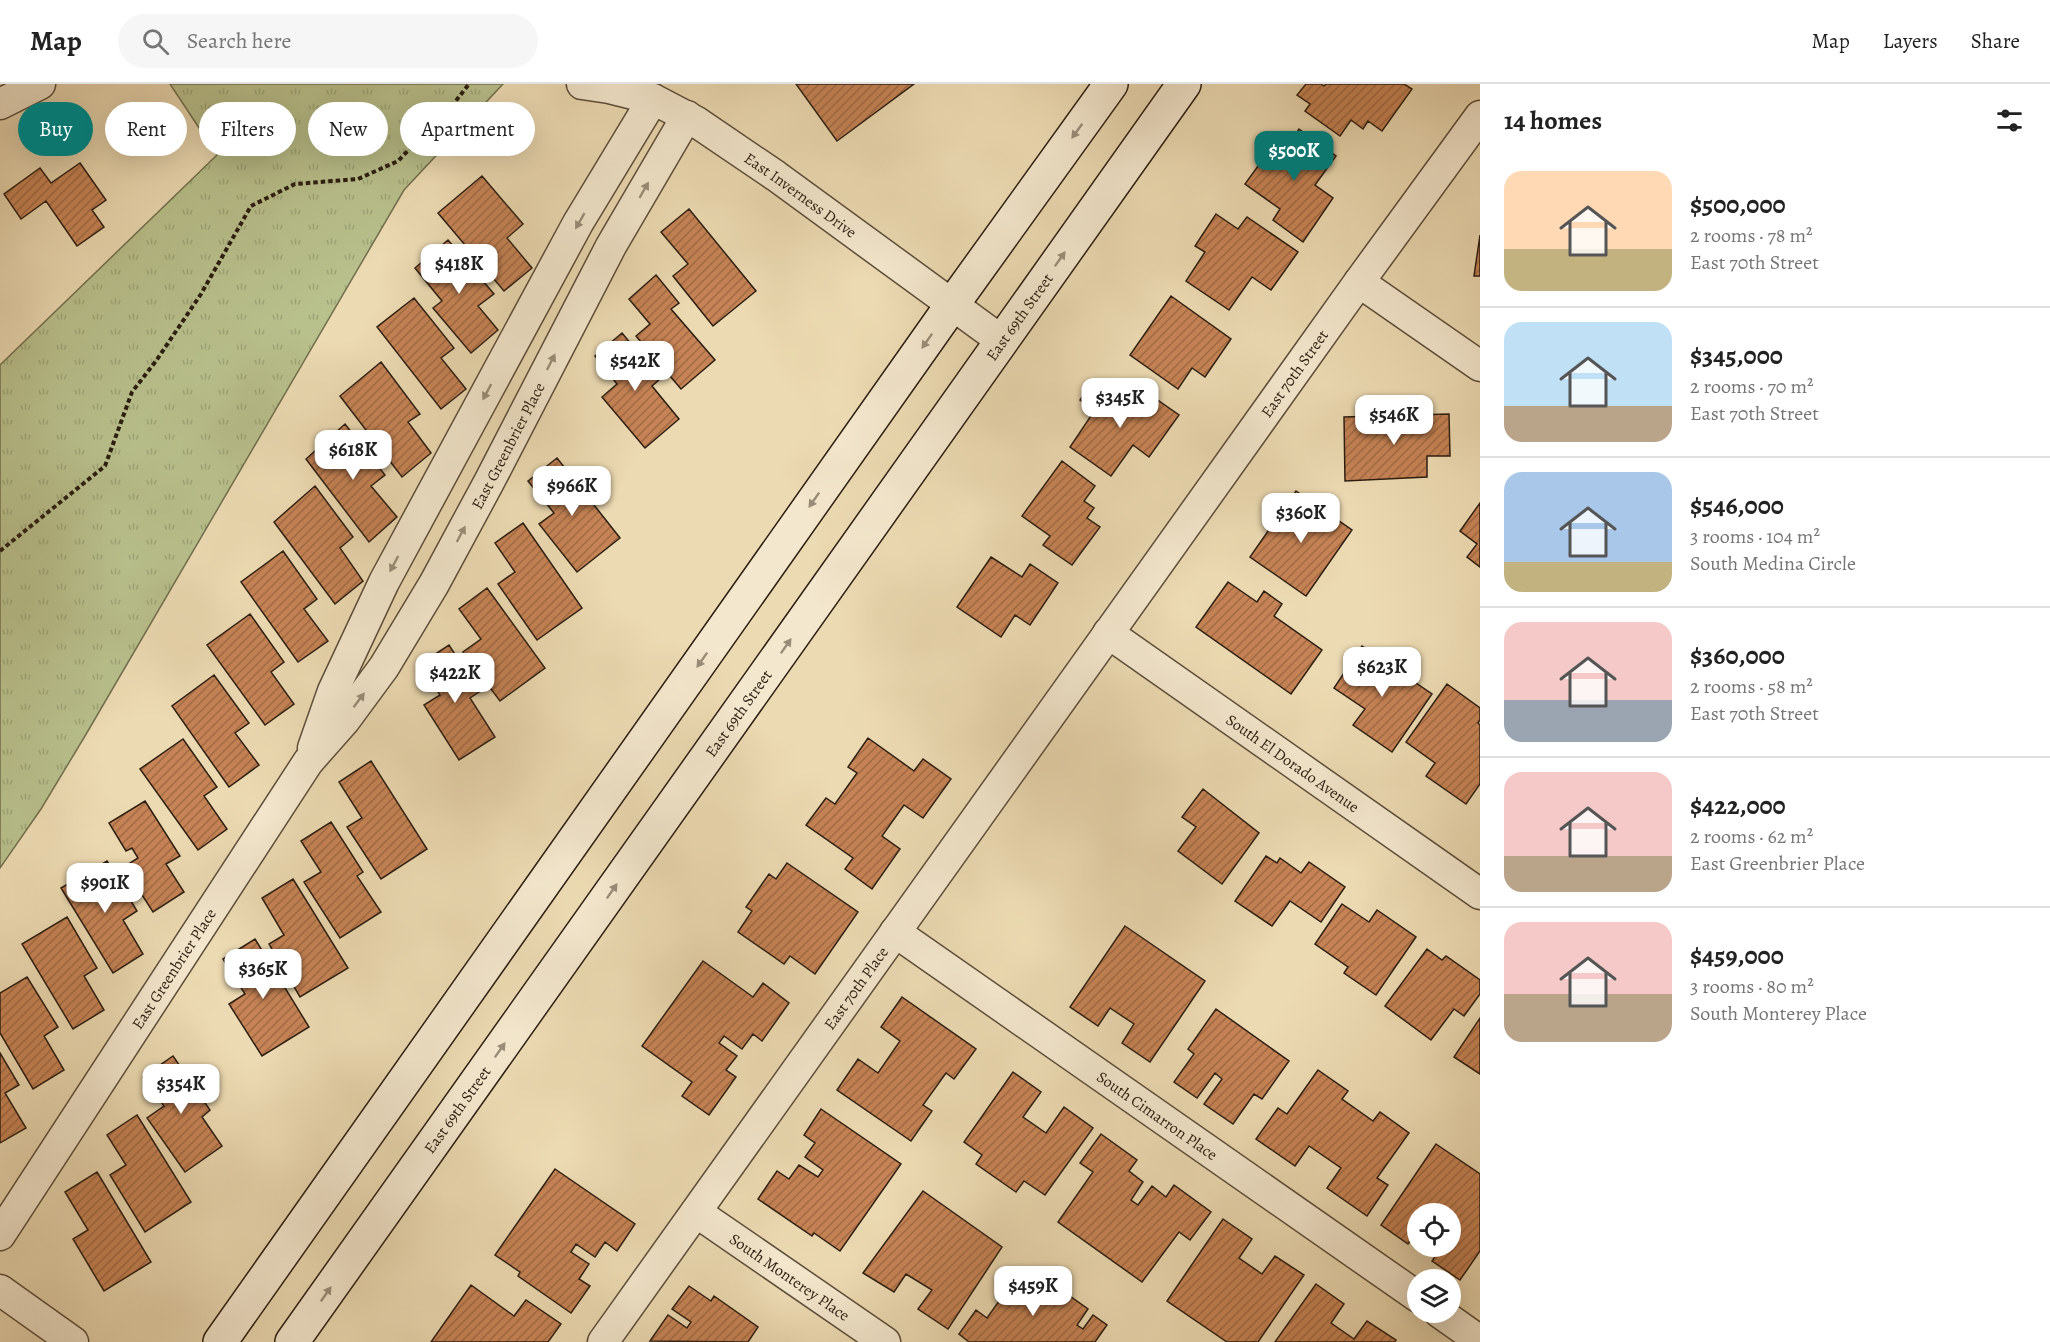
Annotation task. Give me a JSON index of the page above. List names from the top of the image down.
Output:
{
  "streets": {
    "main road": ["East 69th Street"],
    "street": [
      "East Inverness Drive",
      "East 70th Street",
      "East Greenbrier Place",
      "South El Dorado Avenue",
      "East 70th Place",
      "South Cimarron Place",
      "South Monterey Place"
    ]
  },
  "crossings": [
    ["East Inverness Drive", "East 69th Street"],
    ["East Inverness Drive", "East Greenbrier Place"],
    ["East 70th Street", "South El Dorado Avenue"],
    ["East 70th Street", "East 70th Place"],
    ["South El Dorado Avenue", "East 70th Place"],
    ["East 70th Place", "South Cimarron Place"],
    ["East 70th Place", "South Monterey Place"]
  ],
  "page": {
    "header": "Map",
    "search": "Search here",
    "nav": ["Map", "Layers", "Share"],
    "heading": "14 homes",
    "chip": [
      "Buy",
      "Rent",
      "Filters",
      "New",
      "Apartment"
    ],
    "price": [
      "$500K",
      "$418K",
      "$542K",
      "$345K",
      "$546K",
      "$618K",
      "$966K",
      "$360K",
      "$623K",
      "$422K",
      "$901K",
      "$365K",
      "$354K",
      "$459K"
    ],
    "list": [
      {
        "name": "$500,000",
        "note": "2 rooms · 78 m² · East 70th Street"
      },
      {
        "name": "$345,000",
        "note": "2 rooms · 70 m² · East 70th Street"
      },
      {
        "name": "$546,000",
        "note": "3 rooms · 104 m² · South Medina Circle"
      },
      {
        "name": "$360,000",
        "note": "2 rooms · 58 m² · East 70th Street"
      },
      {
        "name": "$422,000",
        "note": "2 rooms · 62 m² · East Greenbrier Place"
      },
      {
        "name": "$459,000",
        "note": "3 rooms · 80 m² · South Monterey Place"
      }
    ]
  }
}
